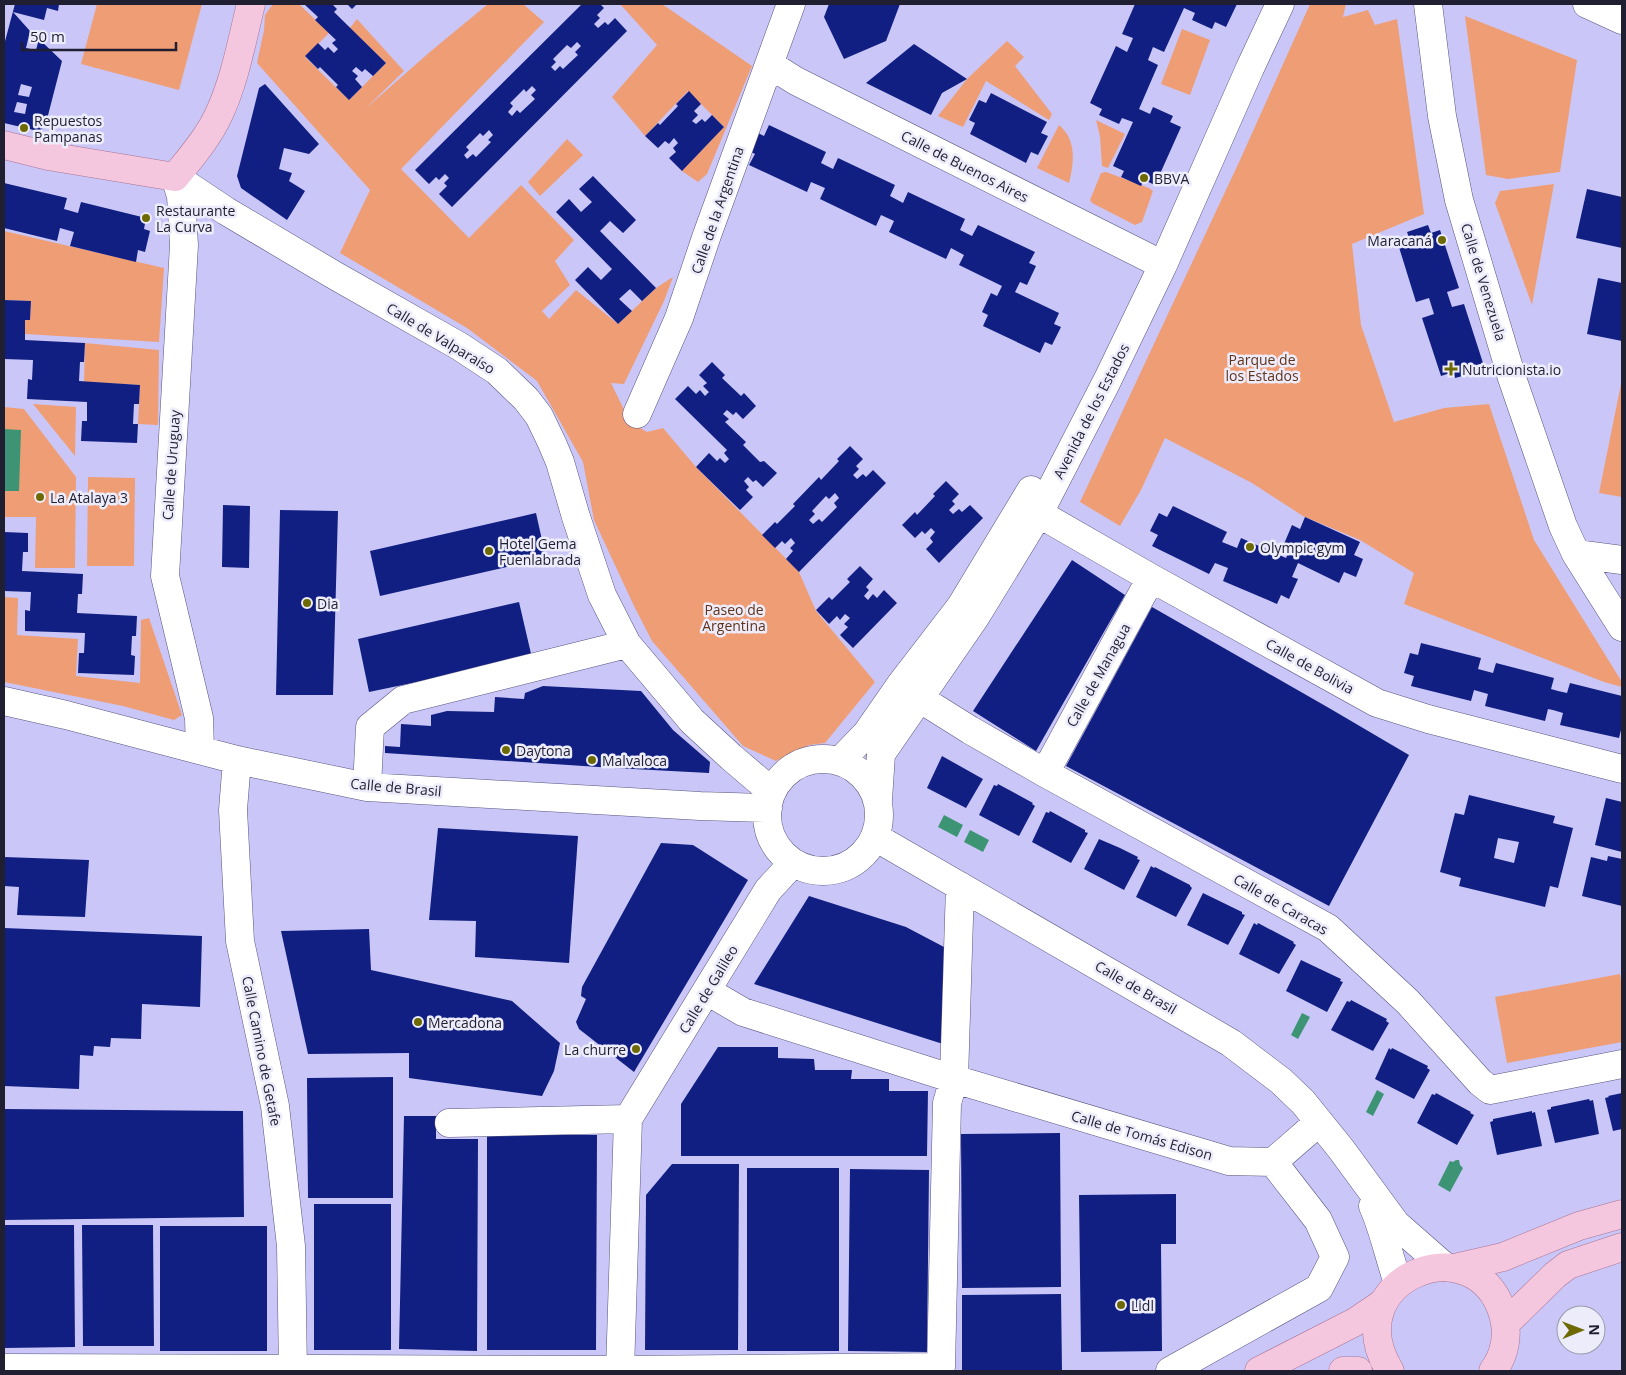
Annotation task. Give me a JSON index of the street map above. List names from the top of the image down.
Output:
{
  "streets": {
    "street": [
      "Calle de Buenos Aires",
      "Calle de la Argentina",
      "Calle de Venezuela",
      "Calle de Valparaíso",
      "Avenida de los Estados",
      "Calle de Uruguay",
      "Calle de Bolivia",
      "Calle de Managua",
      "Calle de Brasil",
      "Calle de Caracas",
      "Calle de Galileo",
      "Calle Camino de Getafe",
      "Calle de Tomás Edison"
    ]
  },
  "crossings": [
    ["Calle de Buenos Aires", "Calle de la Argentina"],
    ["Calle de Buenos Aires", "Avenida de los Estados"],
    ["Calle de Valparaíso", "Avenida de los Estados"],
    ["Calle de Valparaíso", "Calle de Uruguay"],
    ["Calle de Valparaíso", "Calle de Brasil"],
    ["Calle de Valparaíso", "Calle de Galileo"],
    ["Avenida de los Estados", "Calle de Bolivia"],
    ["Avenida de los Estados", "Calle de Brasil"],
    ["Avenida de los Estados", "Calle de Caracas"],
    ["Avenida de los Estados", "Calle de Galileo"],
    ["Calle de Uruguay", "Calle de Brasil"],
    ["Calle de Bolivia", "Calle de Managua"],
    ["Calle de Managua", "Calle de Caracas"],
    ["Calle de Brasil", "Calle de Galileo"],
    ["Calle de Brasil", "Calle Camino de Getafe"],
    ["Calle de Galileo", "Calle de Tomás Edison"]
  ],
  "parks": ["Parque de los Estados", "Paseo de Argentina"],
  "places": {
    "other": [
      "Repuestos Pampanas",
      "BBVA",
      "Restaurante La Curva",
      "Maracaná",
      "La Atalaya 3",
      "Olympic gym",
      "Hotel Gema Fuenlabrada",
      "Dia",
      "Daytona",
      "Malvaloca",
      "Mercadona",
      "La churre",
      "Lidl"
    ],
    "health": ["Nutricionista.io"]
  },
  "scale_bar": "50 m",
  "north": "right"
}
